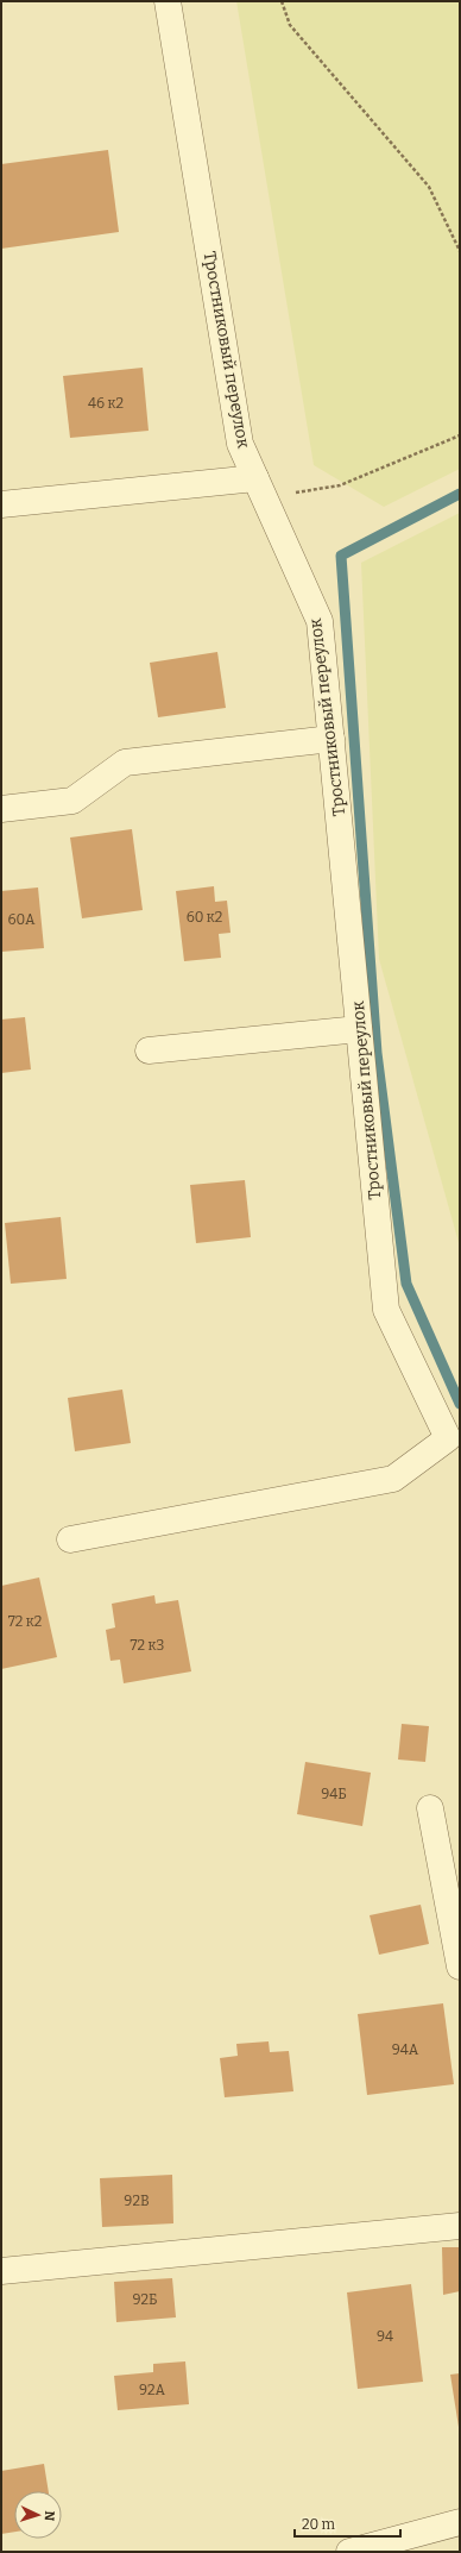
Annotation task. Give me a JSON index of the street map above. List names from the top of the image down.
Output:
{
  "streets": {
    "street": ["Тростниковый переулок"]
  },
  "house_numbers": [
    "46 к2",
    "60 к2",
    "60А",
    "72 к2",
    "72 к3",
    "94Б",
    "94А",
    "92В",
    "92Б",
    "94",
    "92А"
  ],
  "scale_bar": "20 m",
  "north": "right"
}
